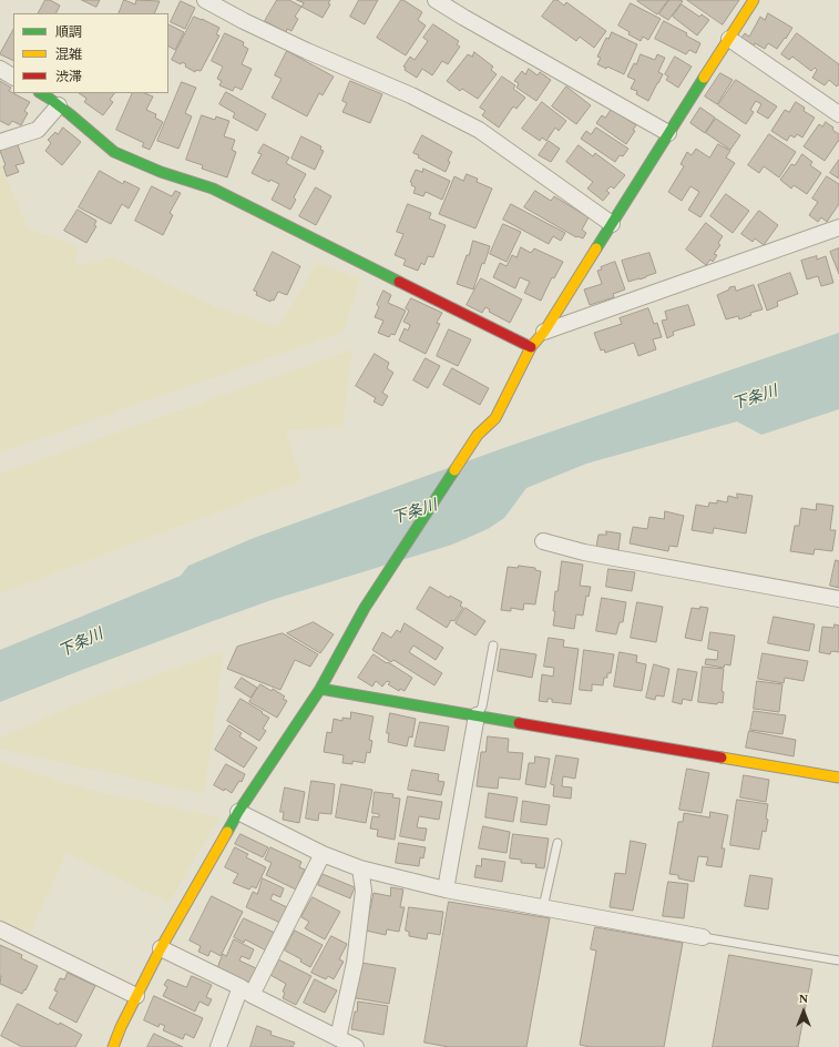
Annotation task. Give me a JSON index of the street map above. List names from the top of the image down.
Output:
{
  "water": ["下条川"],
  "legend": ["順調", "混雑", "渋滞"],
  "north": "top"
}
